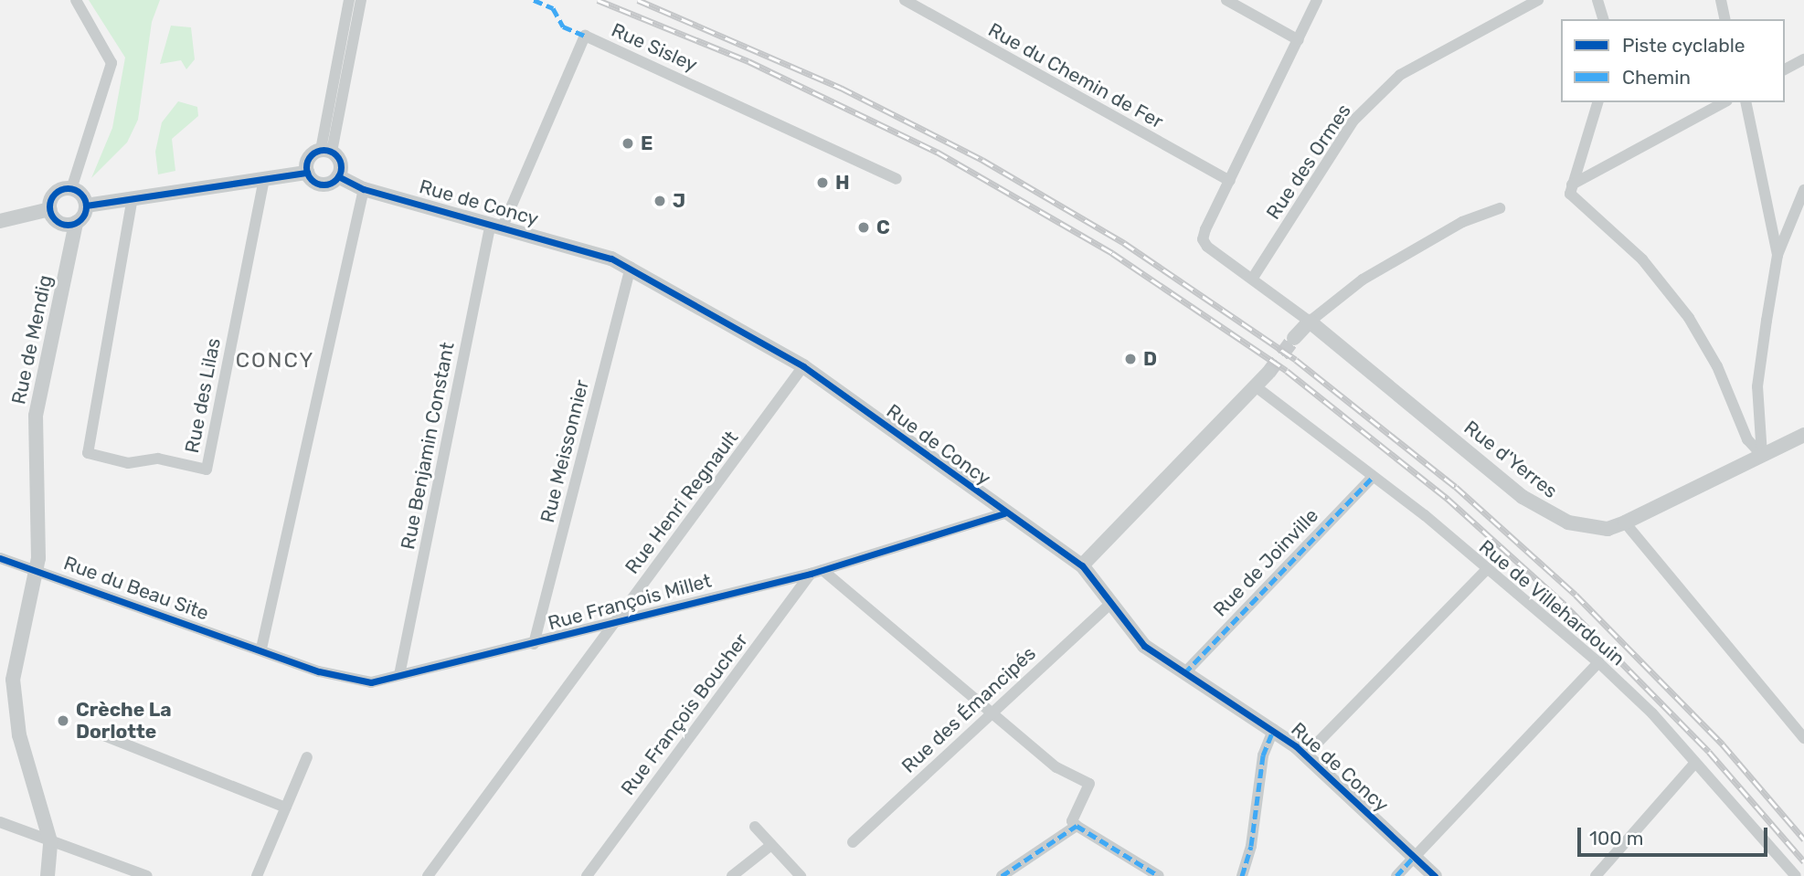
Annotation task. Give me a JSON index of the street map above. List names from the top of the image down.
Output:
{
  "streets": {
    "street": [
      "Rue Sisley",
      "Rue du Chemin de Fer",
      "Rue des Ormes",
      "Rue de Concy",
      "Rue de Mendig",
      "Rue des Lilas",
      "Rue Benjamin Constant",
      "Rue Meissonnier",
      "Rue d'Yerres",
      "Rue Henri Regnault",
      "Rue de Joinville",
      "Rue du Beau Site",
      "Rue François Millet",
      "Rue de Villehardouin",
      "Rue des Émancipés",
      "Rue François Boucher"
    ]
  },
  "crossings": [
    ["Rue Sisley", "Rue de Concy"],
    ["Rue Sisley", "Rue Benjamin Constant"],
    ["Rue de Concy", "Rue de Mendig"],
    ["Rue de Concy", "Rue des Lilas"],
    ["Rue de Concy", "Rue Benjamin Constant"],
    ["Rue de Concy", "Rue Meissonnier"],
    ["Rue de Concy", "Rue Henri Regnault"],
    ["Rue de Concy", "Rue de Joinville"],
    ["Rue de Concy", "Rue François Millet"],
    ["Rue de Concy", "Rue des Émancipés"],
    ["Rue de Mendig", "Rue du Beau Site"],
    ["Rue Benjamin Constant", "Rue François Millet"],
    ["Rue Meissonnier", "Rue François Millet"],
    ["Rue Henri Regnault", "Rue François Millet"],
    ["Rue de Joinville", "Rue de Villehardouin"],
    ["Rue du Beau Site", "Rue François Millet"],
    ["Rue François Millet", "Rue François Boucher"]
  ],
  "districts": ["CONCY"],
  "places": [
    "E",
    "H",
    "J",
    "C",
    "D",
    "Crèche La Dorlotte"
  ],
  "legend": ["Piste cyclable", "Chemin"],
  "scale_bar": "100 m"
}
